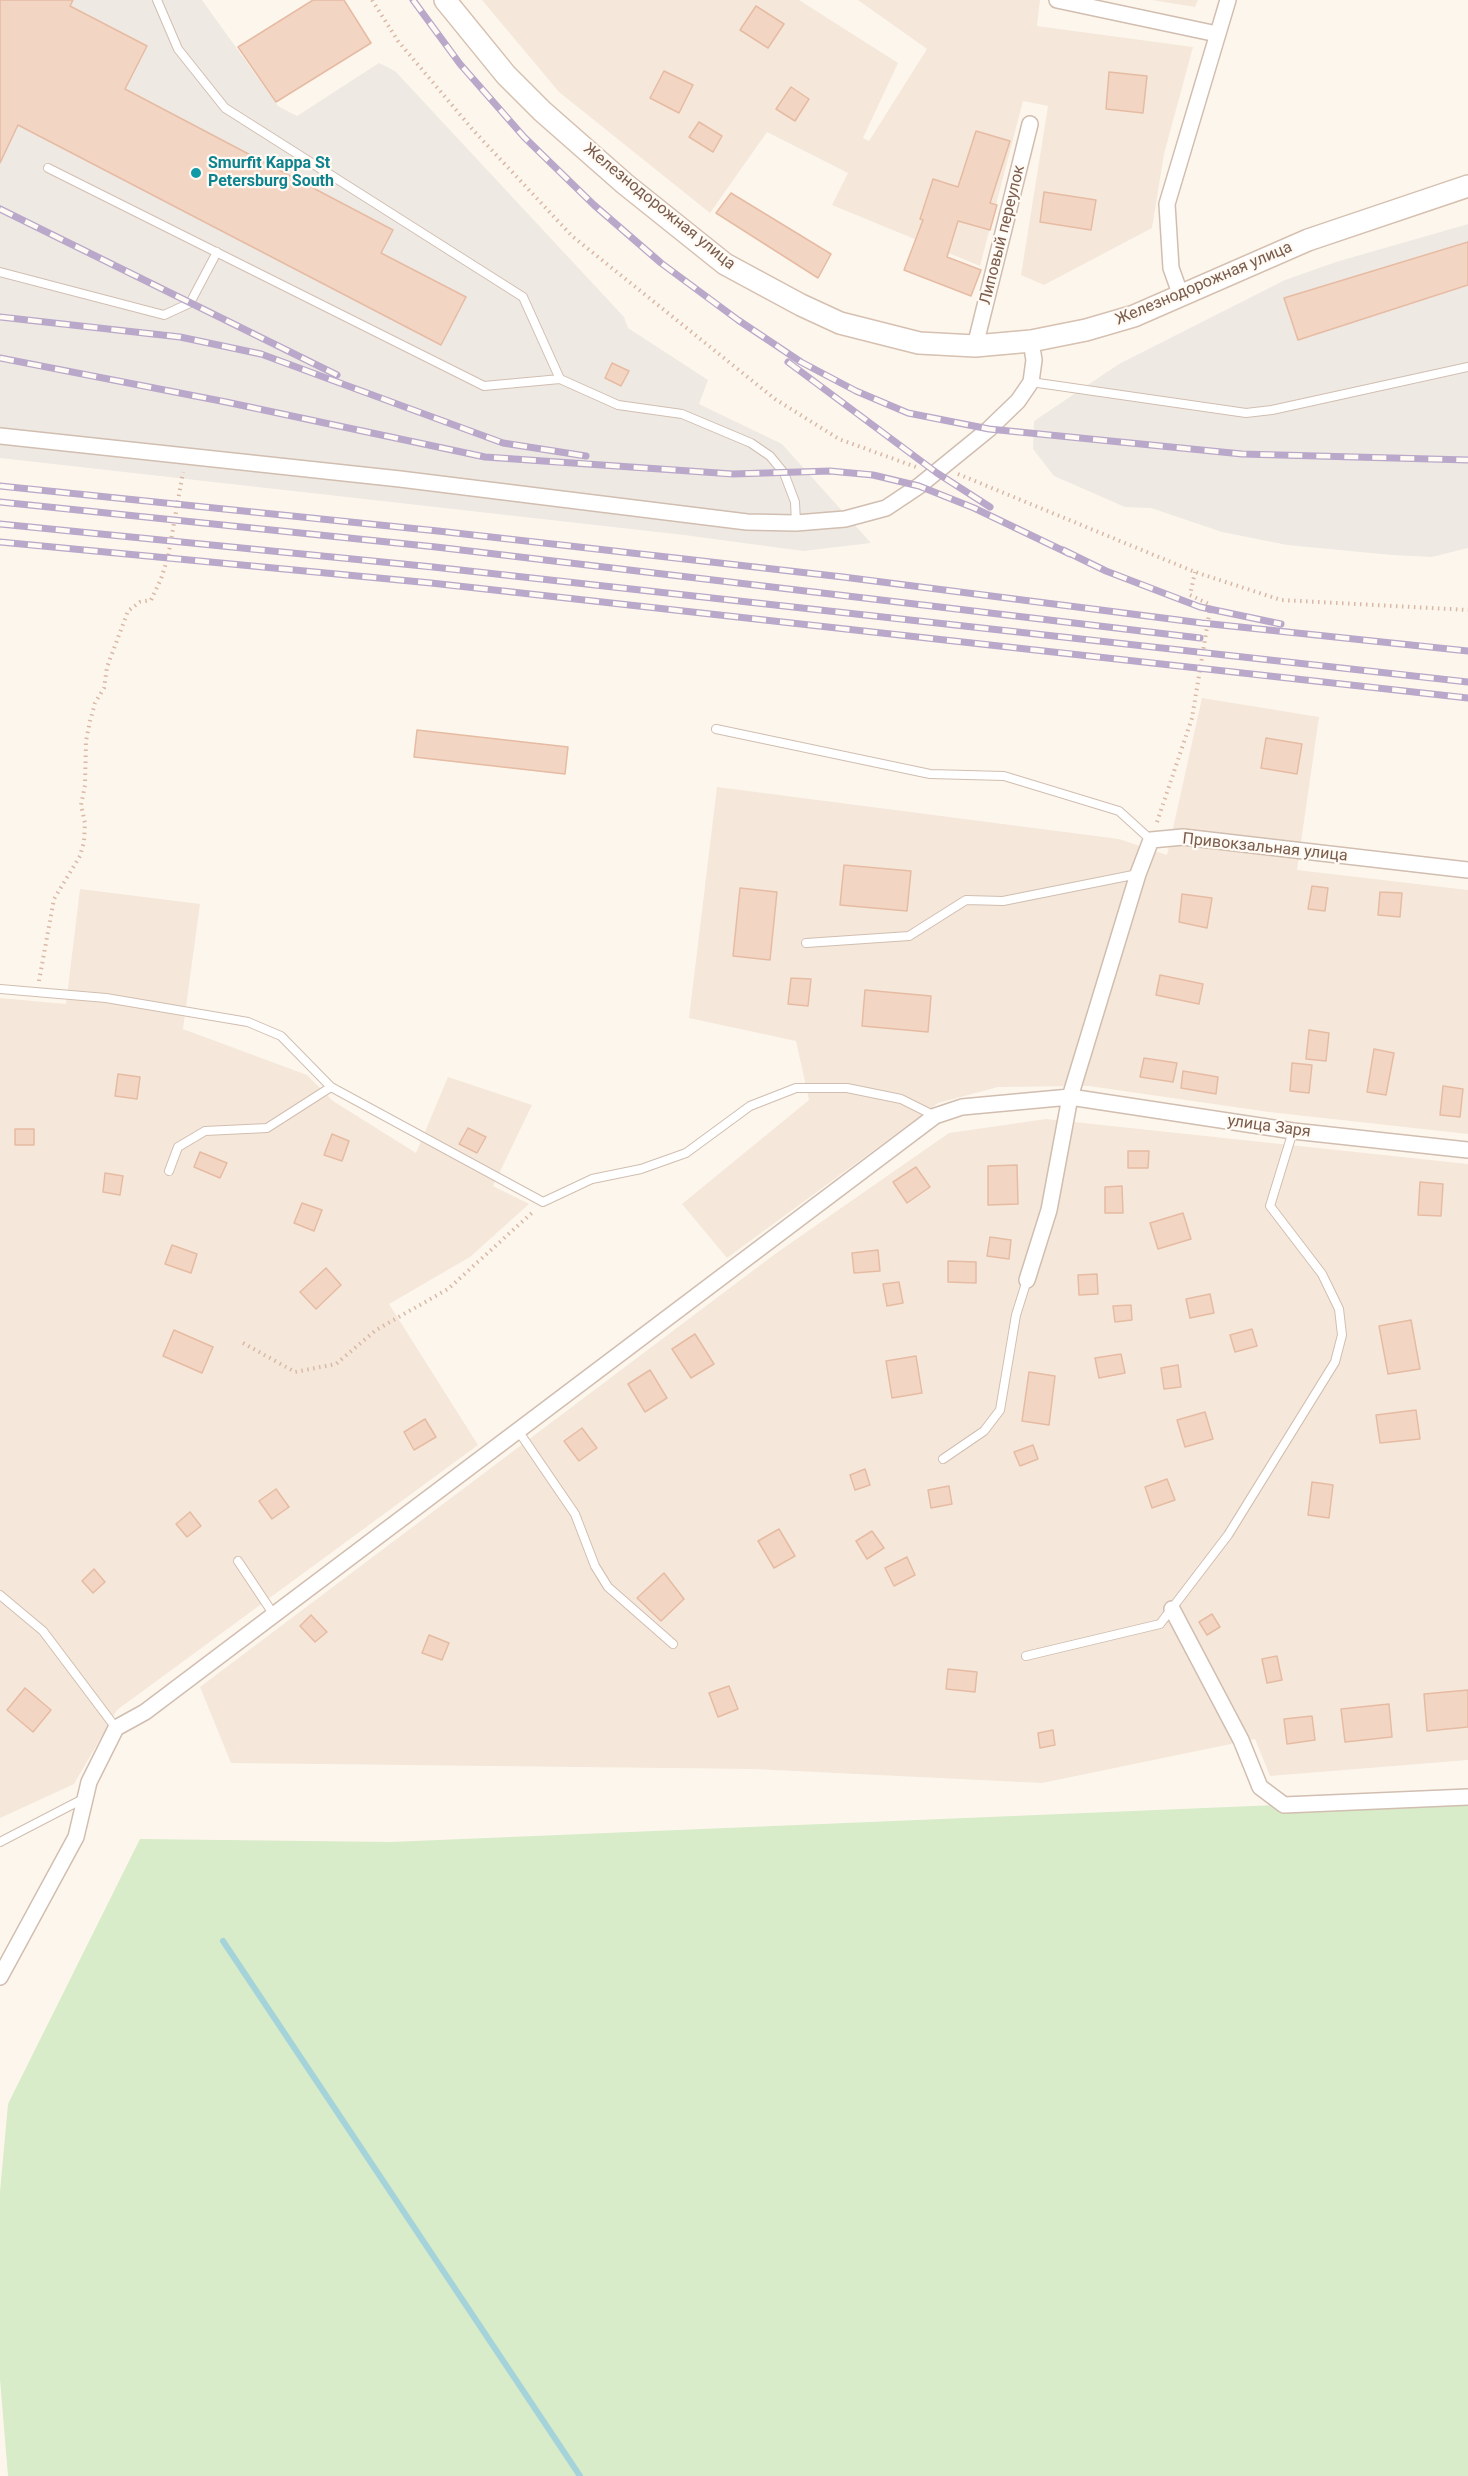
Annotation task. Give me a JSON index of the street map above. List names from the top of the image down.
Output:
{
  "streets": {
    "street": [
      "Железнодорожная улица",
      "Липовый переулок",
      "Привокзальная улица",
      "улица Заря"
    ]
  },
  "crossings": [
    ["Железнодорожная улица", "Липовый переулок"]
  ],
  "places": ["Smurfit Kappa St Petersburg South"]
}
